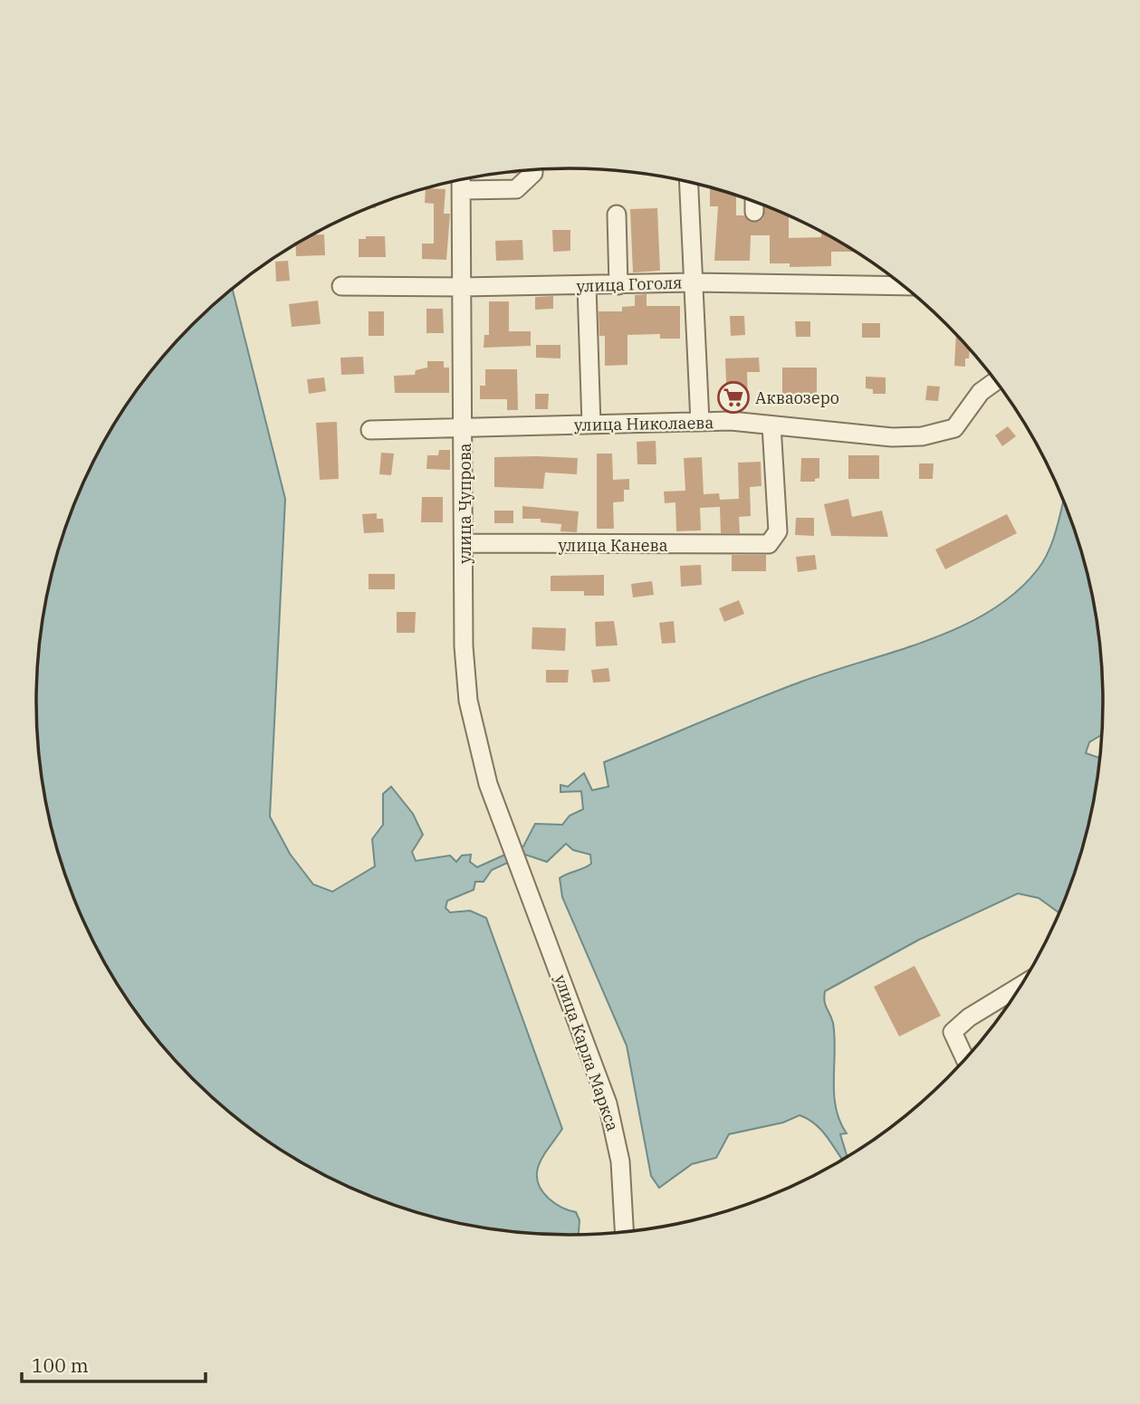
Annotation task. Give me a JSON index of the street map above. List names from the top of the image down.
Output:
{
  "streets": {
    "street": [
      "улица Гоголя",
      "улица Николаева",
      "улица Чупрова",
      "улица Канева",
      "улица Карла Маркса"
    ]
  },
  "crossings": [
    ["улица Гоголя", "улица Чупрова"],
    ["улица Николаева", "улица Чупрова"],
    ["улица Николаева", "улица Канева"],
    ["улица Чупрова", "улица Канева"],
    ["улица Чупрова", "улица Карла Маркса"]
  ],
  "places": {
    "supermarket": ["Акваозеро"]
  },
  "scale_bar": "100 m"
}
